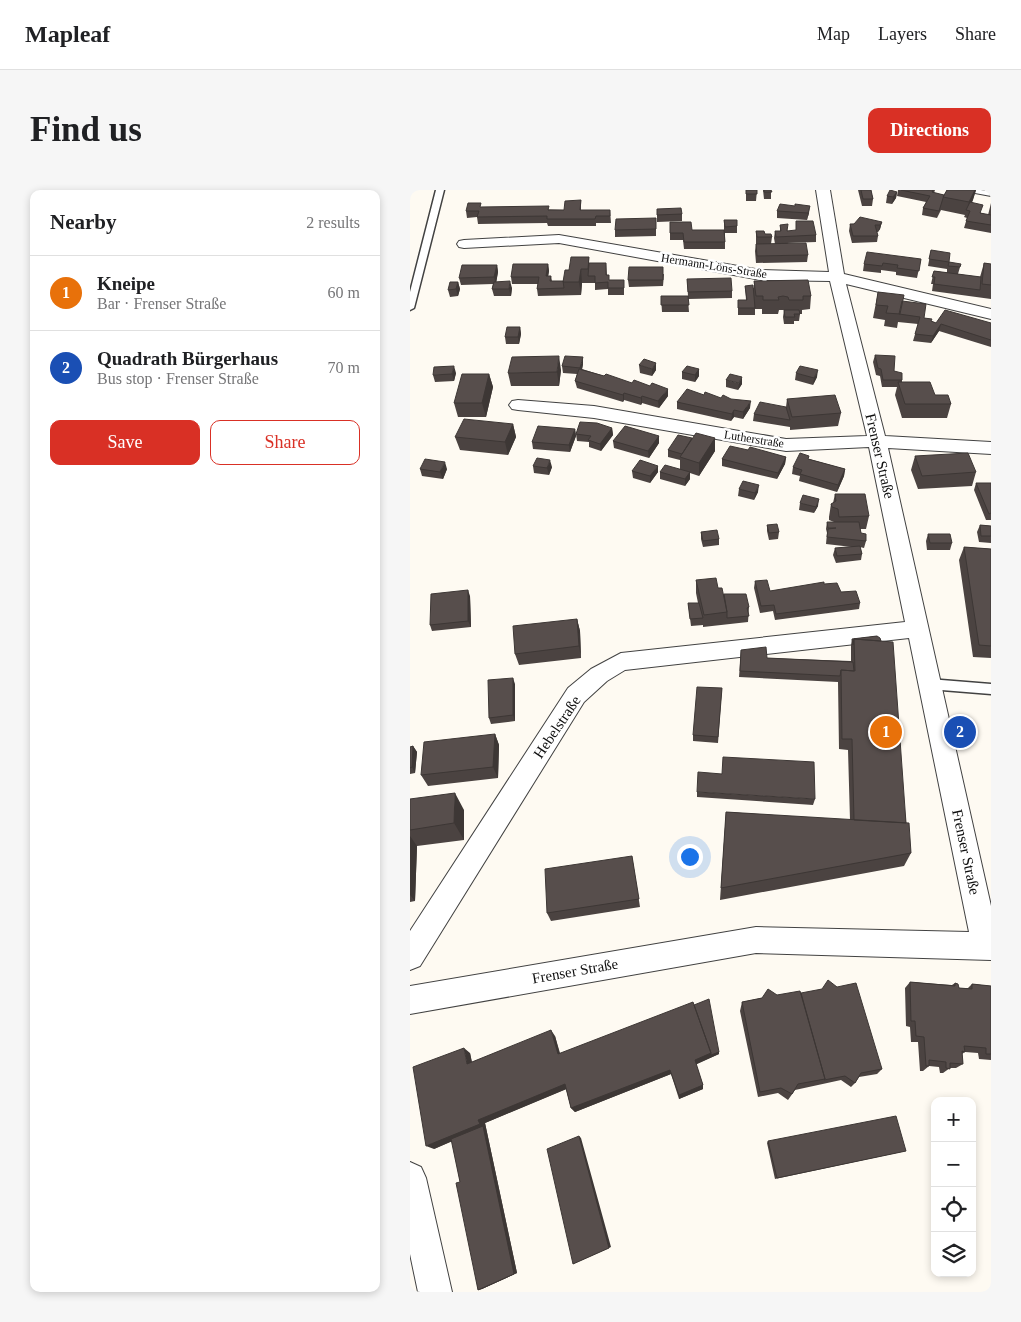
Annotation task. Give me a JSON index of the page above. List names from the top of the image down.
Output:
{
  "streets": {
    "street": [
      "Hermann-Löns-Straße",
      "Lutherstraße",
      "Frenser Straße",
      "Hebelstraße"
    ]
  },
  "crossings": [
    ["Hermann-Löns-Straße", "Frenser Straße"],
    ["Lutherstraße", "Frenser Straße"],
    ["Frenser Straße", "Hebelstraße"]
  ],
  "page": {
    "header": "Mapleaf",
    "nav": ["Map", "Layers", "Share"],
    "buttons": [
      "Directions",
      ["Save", "Share"]
    ],
    "title": "Find us",
    "heading": ["Nearby", "2 results"],
    "list": [
      {
        "mark": "1",
        "name": "Kneipe",
        "note": "Bar · Frenser Straße",
        "value": "60 m"
      },
      {
        "mark": "2",
        "name": "Quadrath Bürgerhaus",
        "note": "Bus stop · Frenser Straße",
        "value": "70 m"
      }
    ],
    "pins": ["1", "2"],
    "map_buttons": ["+", "−"]
  }
}
